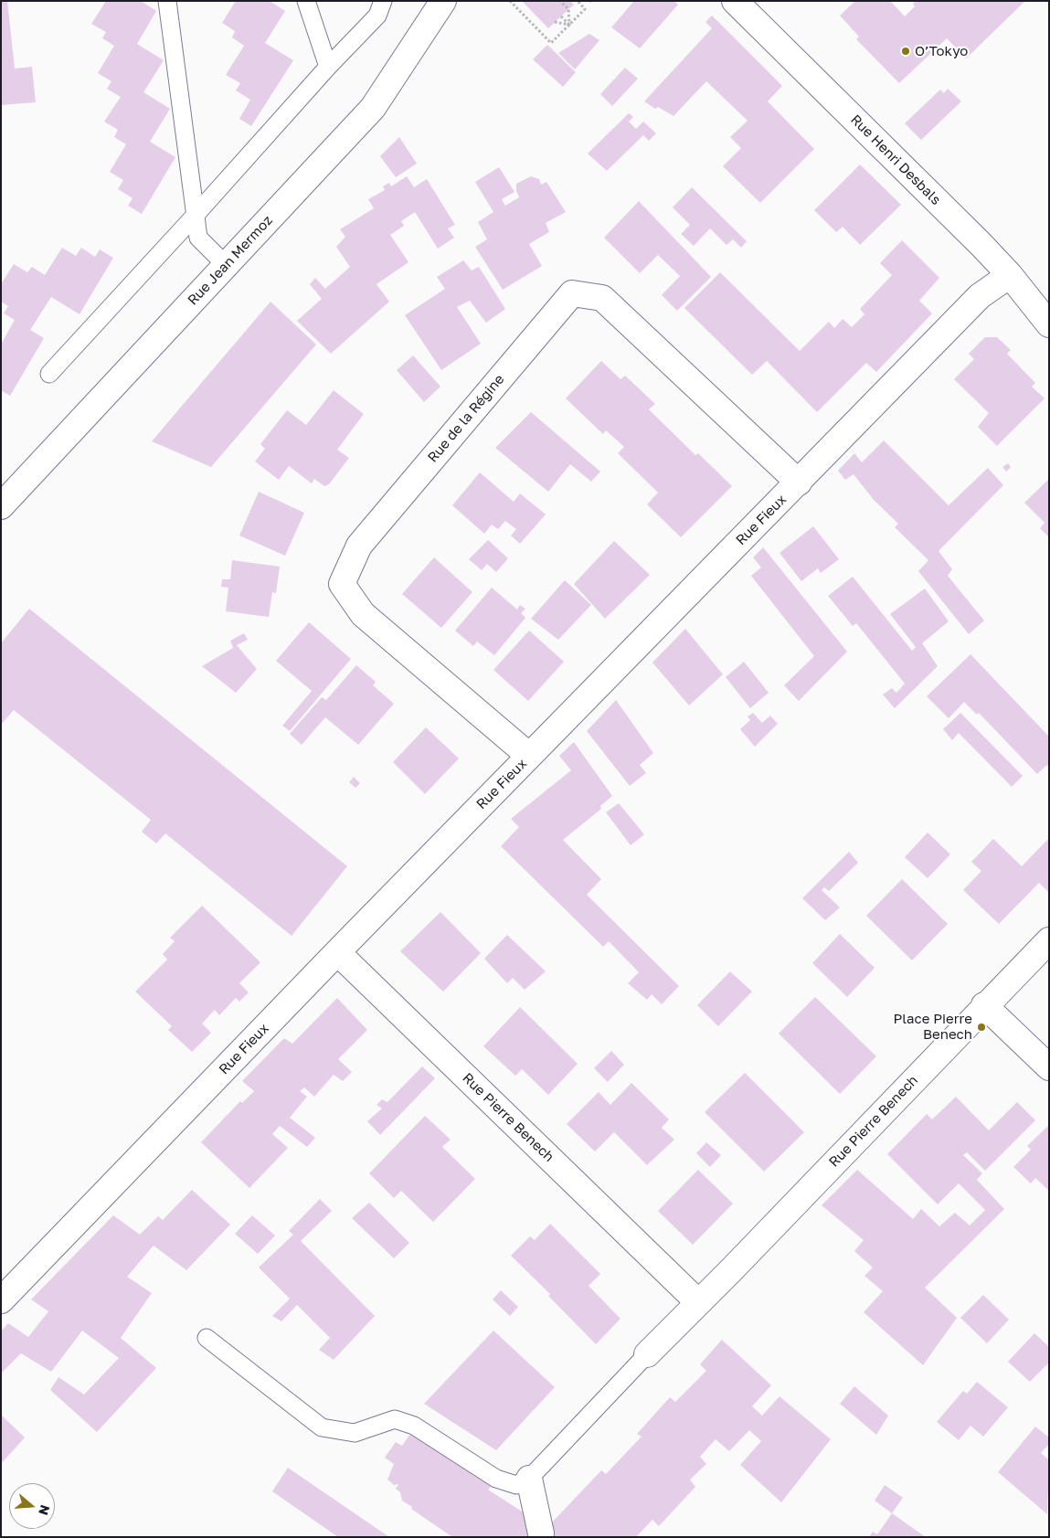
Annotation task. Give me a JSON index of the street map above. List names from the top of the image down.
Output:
{
  "streets": {
    "street": [
      "Rue Henri Desbals",
      "Rue Jean Mermoz",
      "Rue de la Régine",
      "Rue Fieux",
      "Rue Pierre Benech"
    ]
  },
  "crossings": [
    ["Rue Henri Desbals", "Rue Fieux"],
    ["Rue de la Régine", "Rue Fieux"],
    ["Rue Fieux", "Rue Pierre Benech"]
  ],
  "places": ["O’Tokyo", "Place Pierre Benech"],
  "north": "right"
}
